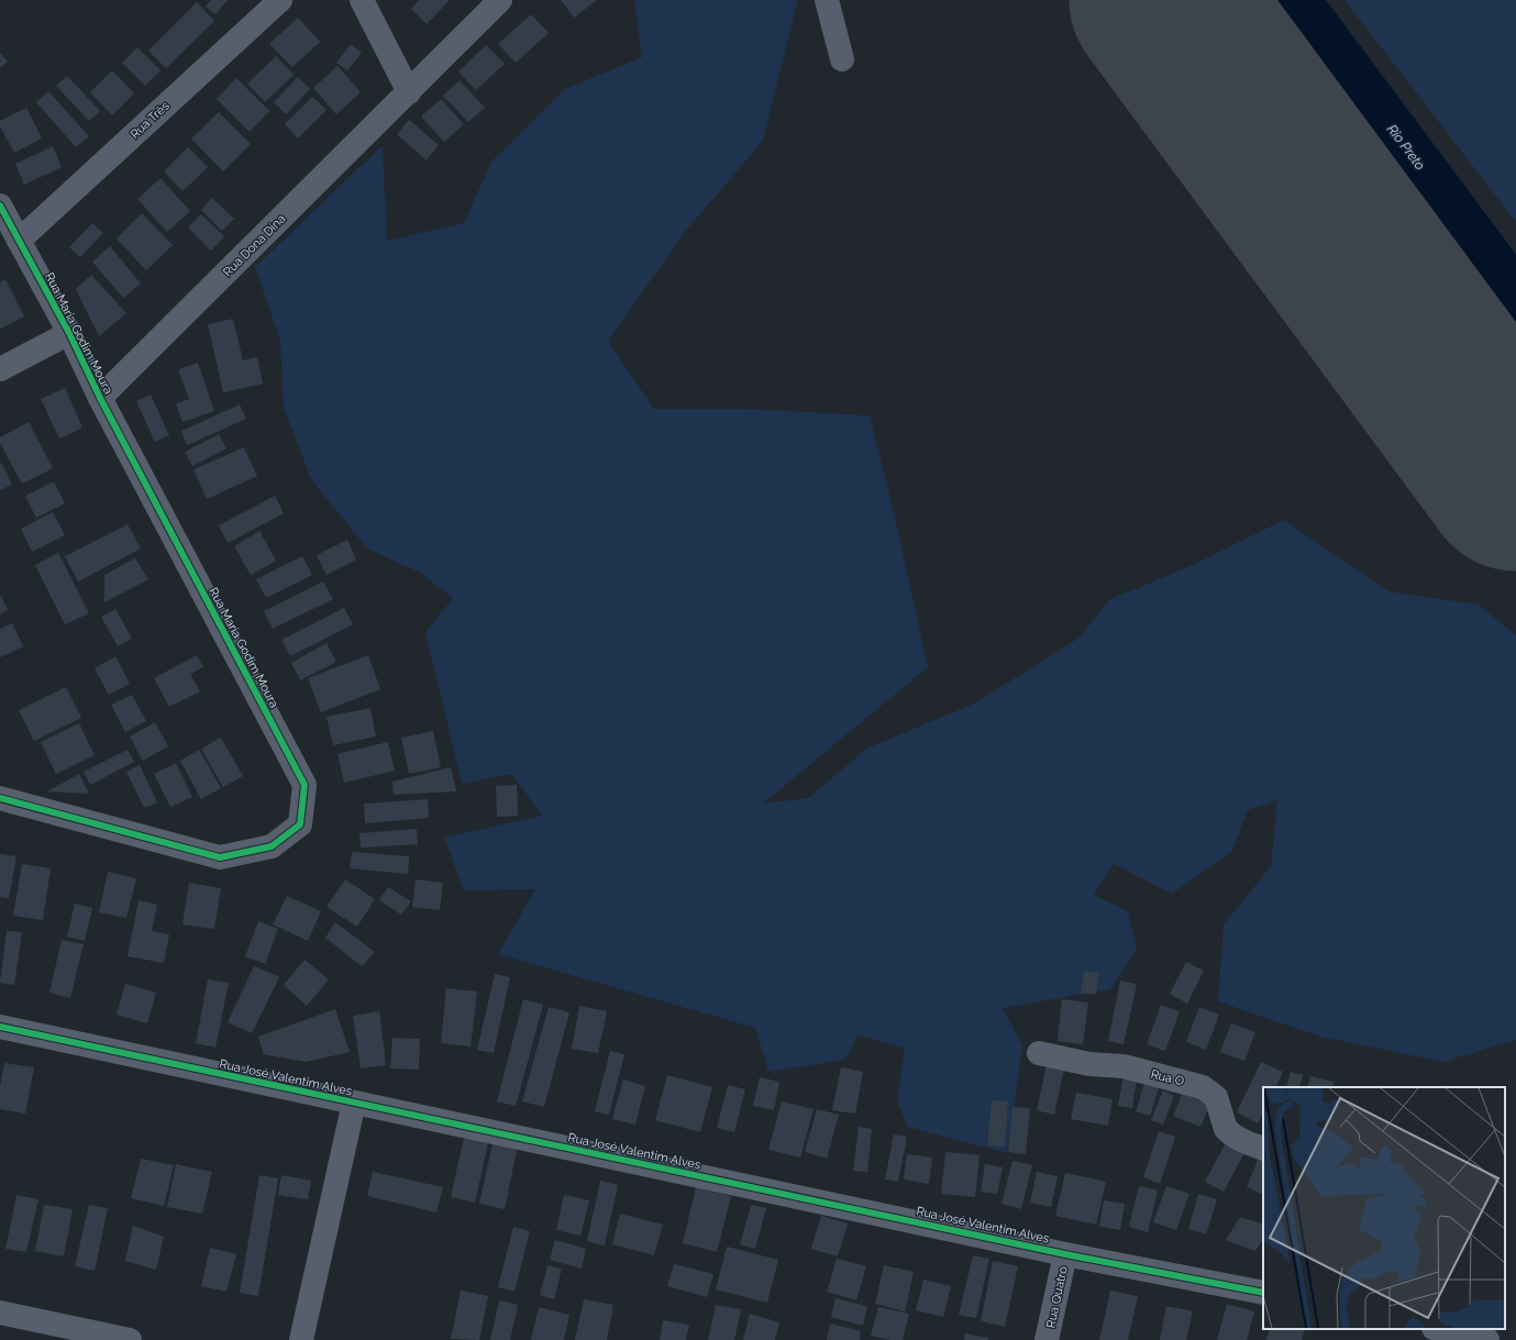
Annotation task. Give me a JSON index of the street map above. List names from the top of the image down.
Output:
{
  "streets": {
    "street": [
      "Rua Três",
      "Rua Dona Dina",
      "Rua Maria Godim Moura",
      "Rua José Valentim Alves",
      "Rua O",
      "Rua Quatro"
    ]
  },
  "crossings": [
    ["Rua Três", "Rua Maria Godim Moura"],
    ["Rua Dona Dina", "Rua Maria Godim Moura"],
    ["Rua José Valentim Alves", "Rua Quatro"]
  ],
  "water": ["Rio Preto"]
}
